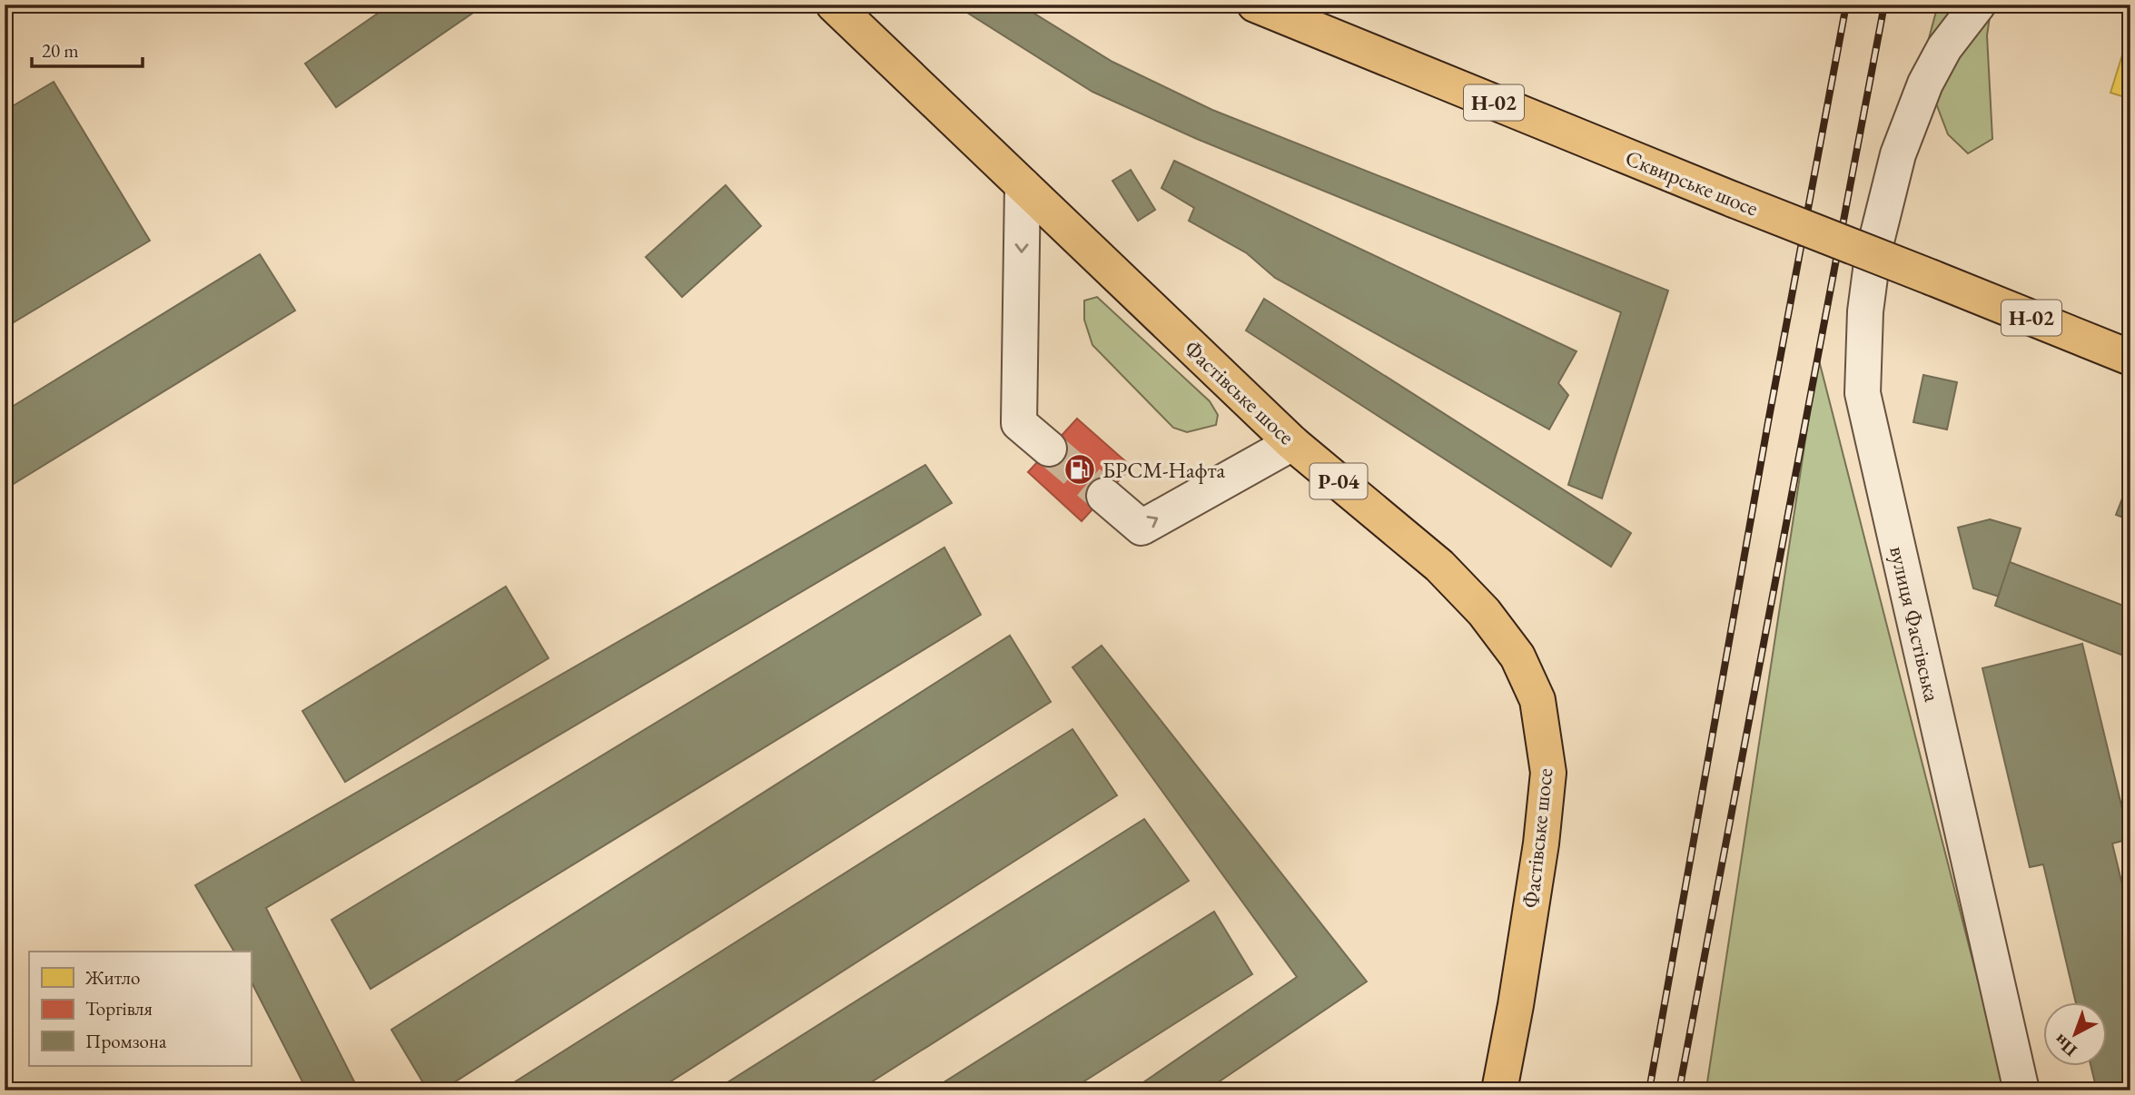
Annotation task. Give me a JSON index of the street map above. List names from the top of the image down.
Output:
{
  "streets": {
    "main road": [
      "Н-02",
      "Сквирське шосе",
      "Фастівське шосе",
      "Р-04"
    ],
    "lane": ["вулиця Фастівська"]
  },
  "places": {
    "fuel station": ["БРСМ-Нафта"]
  },
  "legend": ["Житло", "Торгівля", "Промзона"],
  "scale_bar": "20 m",
  "north": "bottom left"
}
